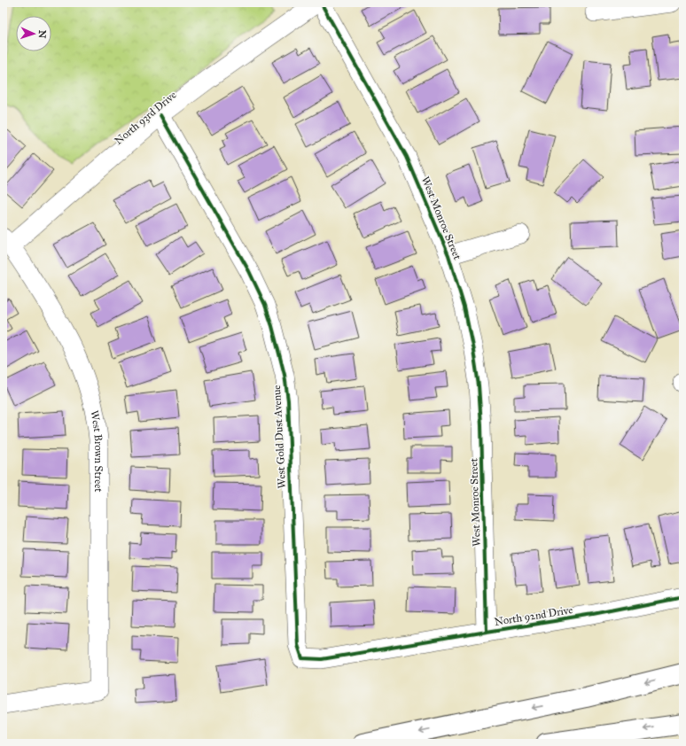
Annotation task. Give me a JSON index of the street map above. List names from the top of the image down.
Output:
{
  "streets": {
    "street": [
      "North 93rd Drive",
      "West Monroe Street",
      "West Gold Dust Avenue",
      "West Brown Street",
      "North 92nd Drive"
    ]
  },
  "crossings": [
    ["North 93rd Drive", "West Gold Dust Avenue"],
    ["North 93rd Drive", "West Brown Street"],
    ["West Monroe Street", "North 92nd Drive"],
    ["West Gold Dust Avenue", "North 92nd Drive"]
  ],
  "north": "right"
}
